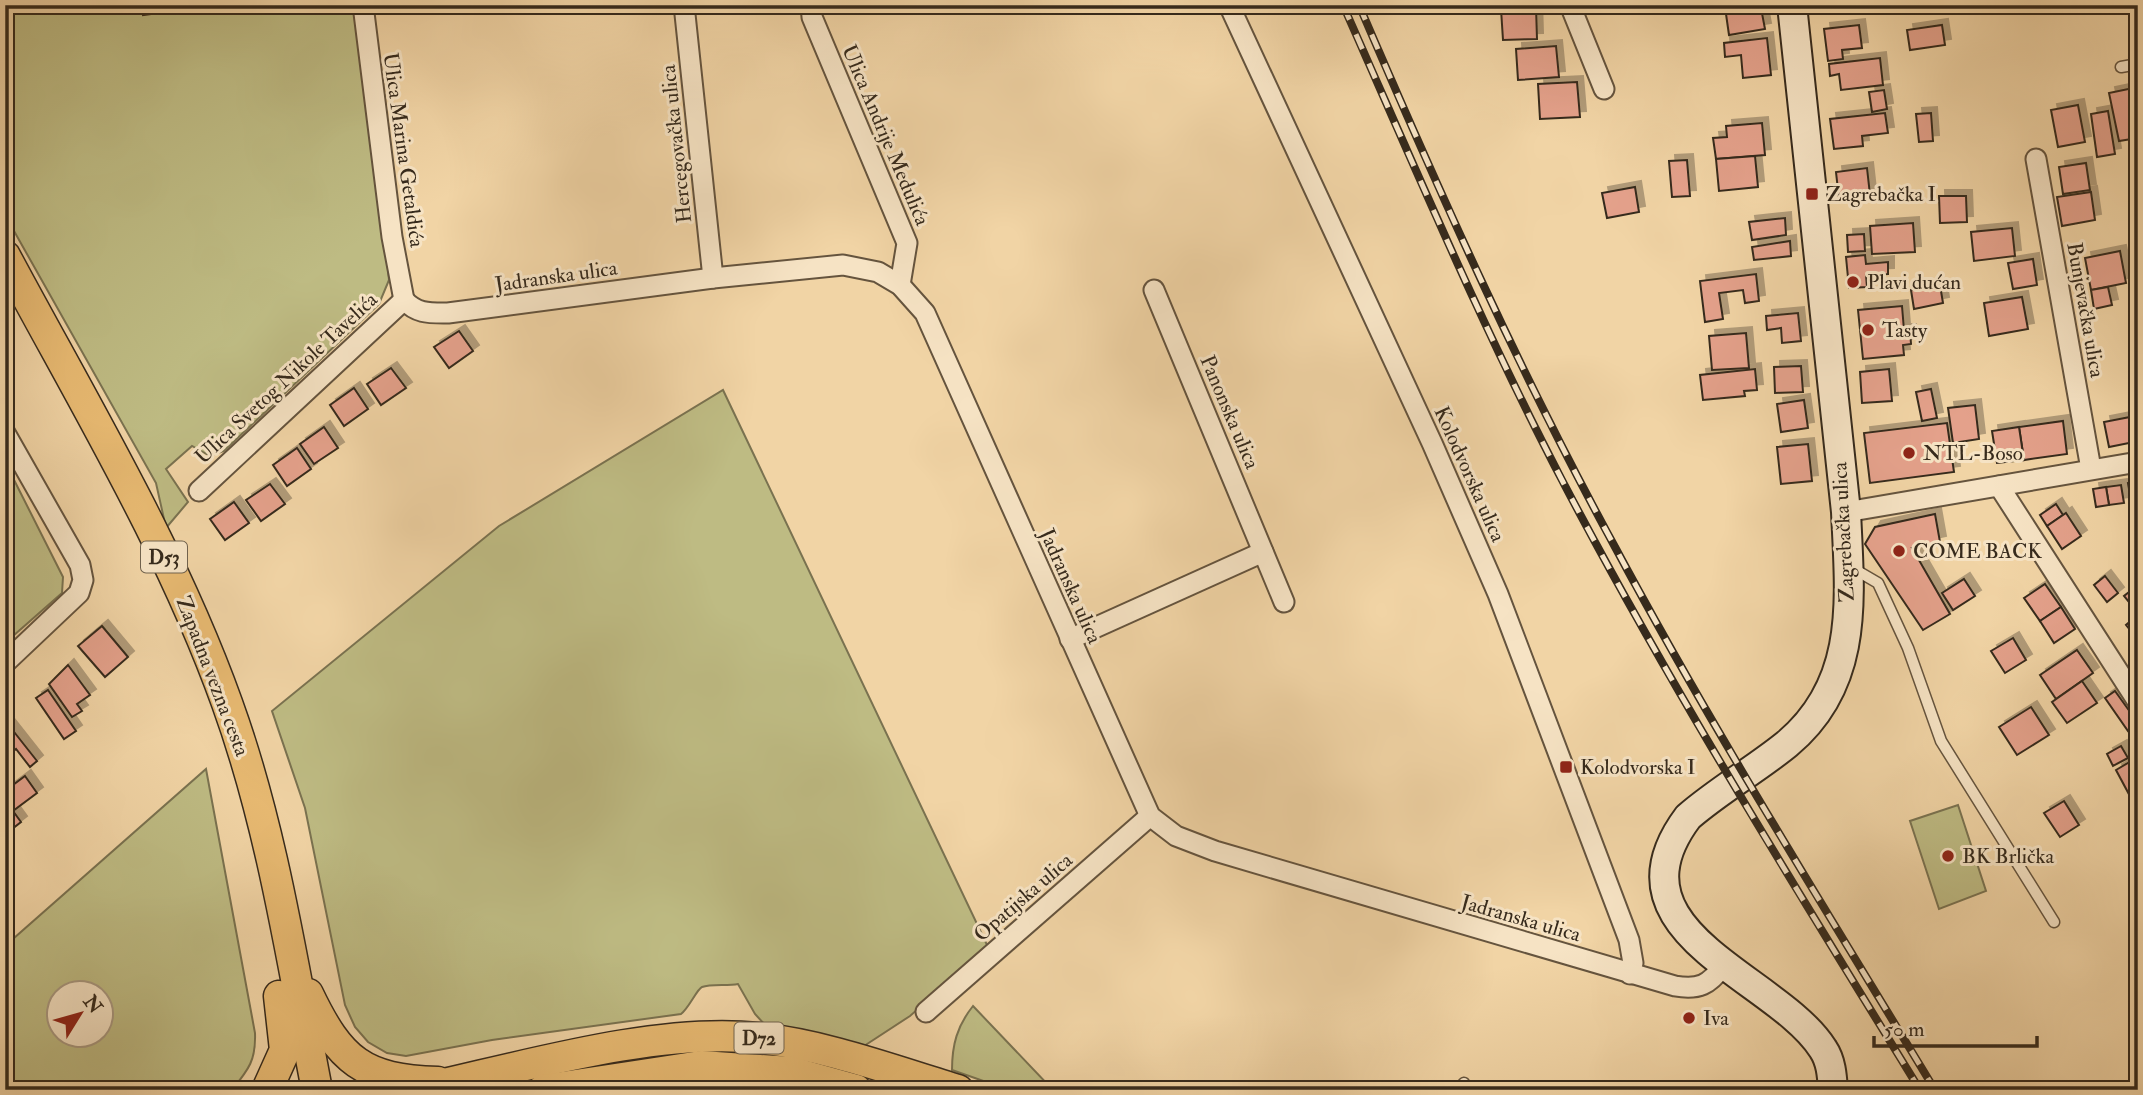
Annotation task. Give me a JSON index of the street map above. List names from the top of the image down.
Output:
{
  "streets": {
    "main road": [
      "Zagrebačka ulica",
      "D53",
      "Zapadna vezna cesta",
      "D72"
    ],
    "street": [
      "Ulica Andrije Medulića",
      "Hercegovačka ulica",
      "Ulica Marina Getaldića",
      "Jadranska ulica",
      "Bunjevačka ulica",
      "Ulica Svetog Nikole Tavelića",
      "Panonska ulica",
      "Kolodvorska ulica",
      "Opatijska ulica"
    ]
  },
  "crossings": [
    ["Ulica Andrije Medulića", "Jadranska ulica"],
    ["Hercegovačka ulica", "Jadranska ulica"],
    ["Ulica Marina Getaldića", "Jadranska ulica"],
    ["Ulica Marina Getaldića", "Ulica Svetog Nikole Tavelića"],
    ["Jadranska ulica", "Ulica Svetog Nikole Tavelića"],
    ["Jadranska ulica", "Kolodvorska ulica"],
    ["Jadranska ulica", "Zagrebačka ulica"],
    ["Jadranska ulica", "Opatijska ulica"]
  ],
  "places": {
    "transit": ["Zagrebačka I", "Kolodvorska I"],
    "other": [
      "Plavi dućan",
      "Tasty",
      "NTL-Boso",
      "COME BACK",
      "BK Brlička",
      "Iva"
    ]
  },
  "scale_bar": "50 m",
  "north": "top right"
}
